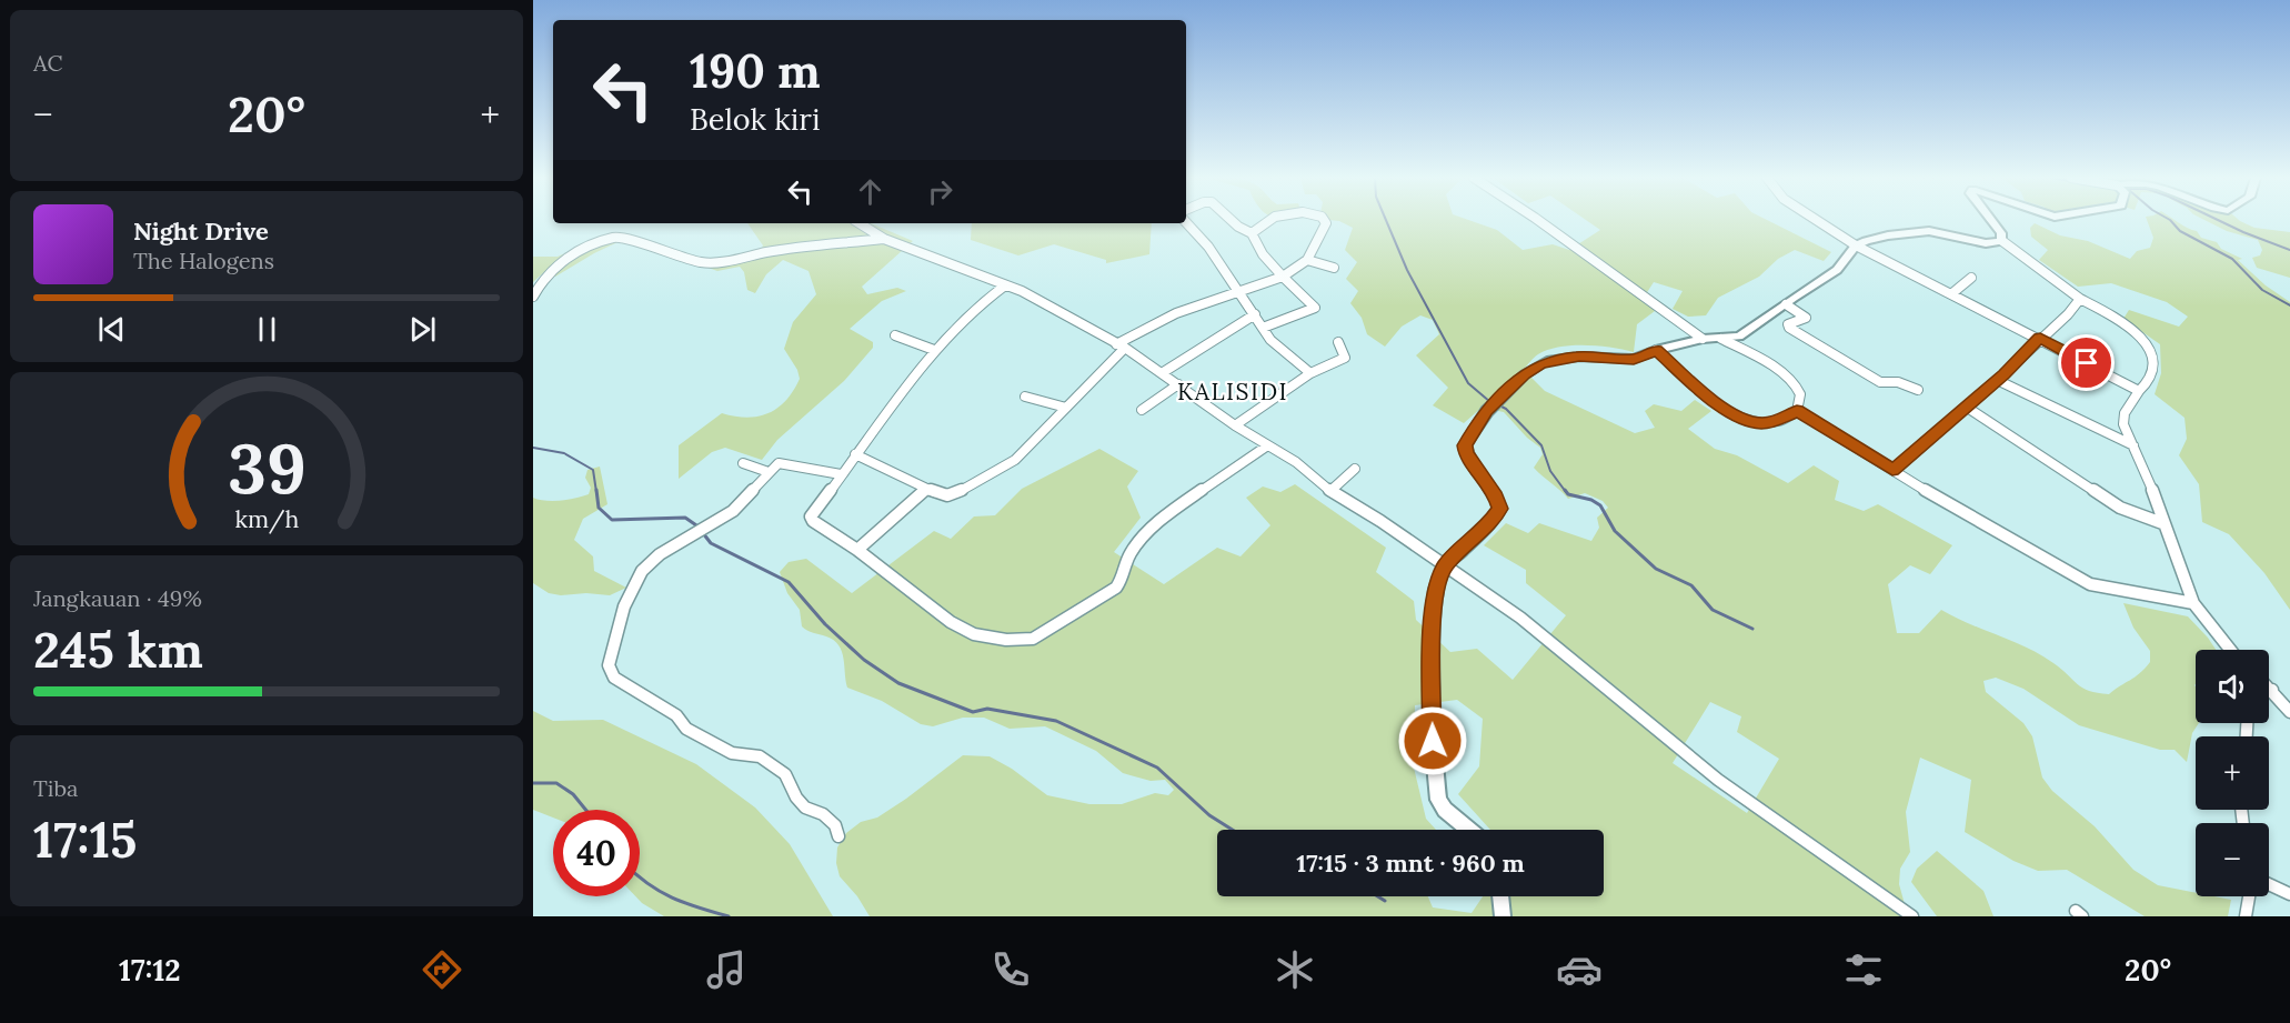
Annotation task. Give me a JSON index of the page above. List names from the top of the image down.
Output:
{
  "districts": ["KALISIDI"],
  "page": {
    "tile": [
      "AC",
      ["Jangkauan · 49%", "245 km"],
      ["Tiba", "17:15"]
    ],
    "turn": ["190 m", "Belok kiri"],
    "heat": ["−", "20°", "+"],
    "song": ["Night Drive", "The Halogens"],
    "map_buttons": ["+", "−"],
    "limit": "40",
    "trip": "17:15 · 3 mnt · 960 m",
    "tabs": ["17:12", "20°"],
    "gauge": ["39", "km/h"]
  }
}
